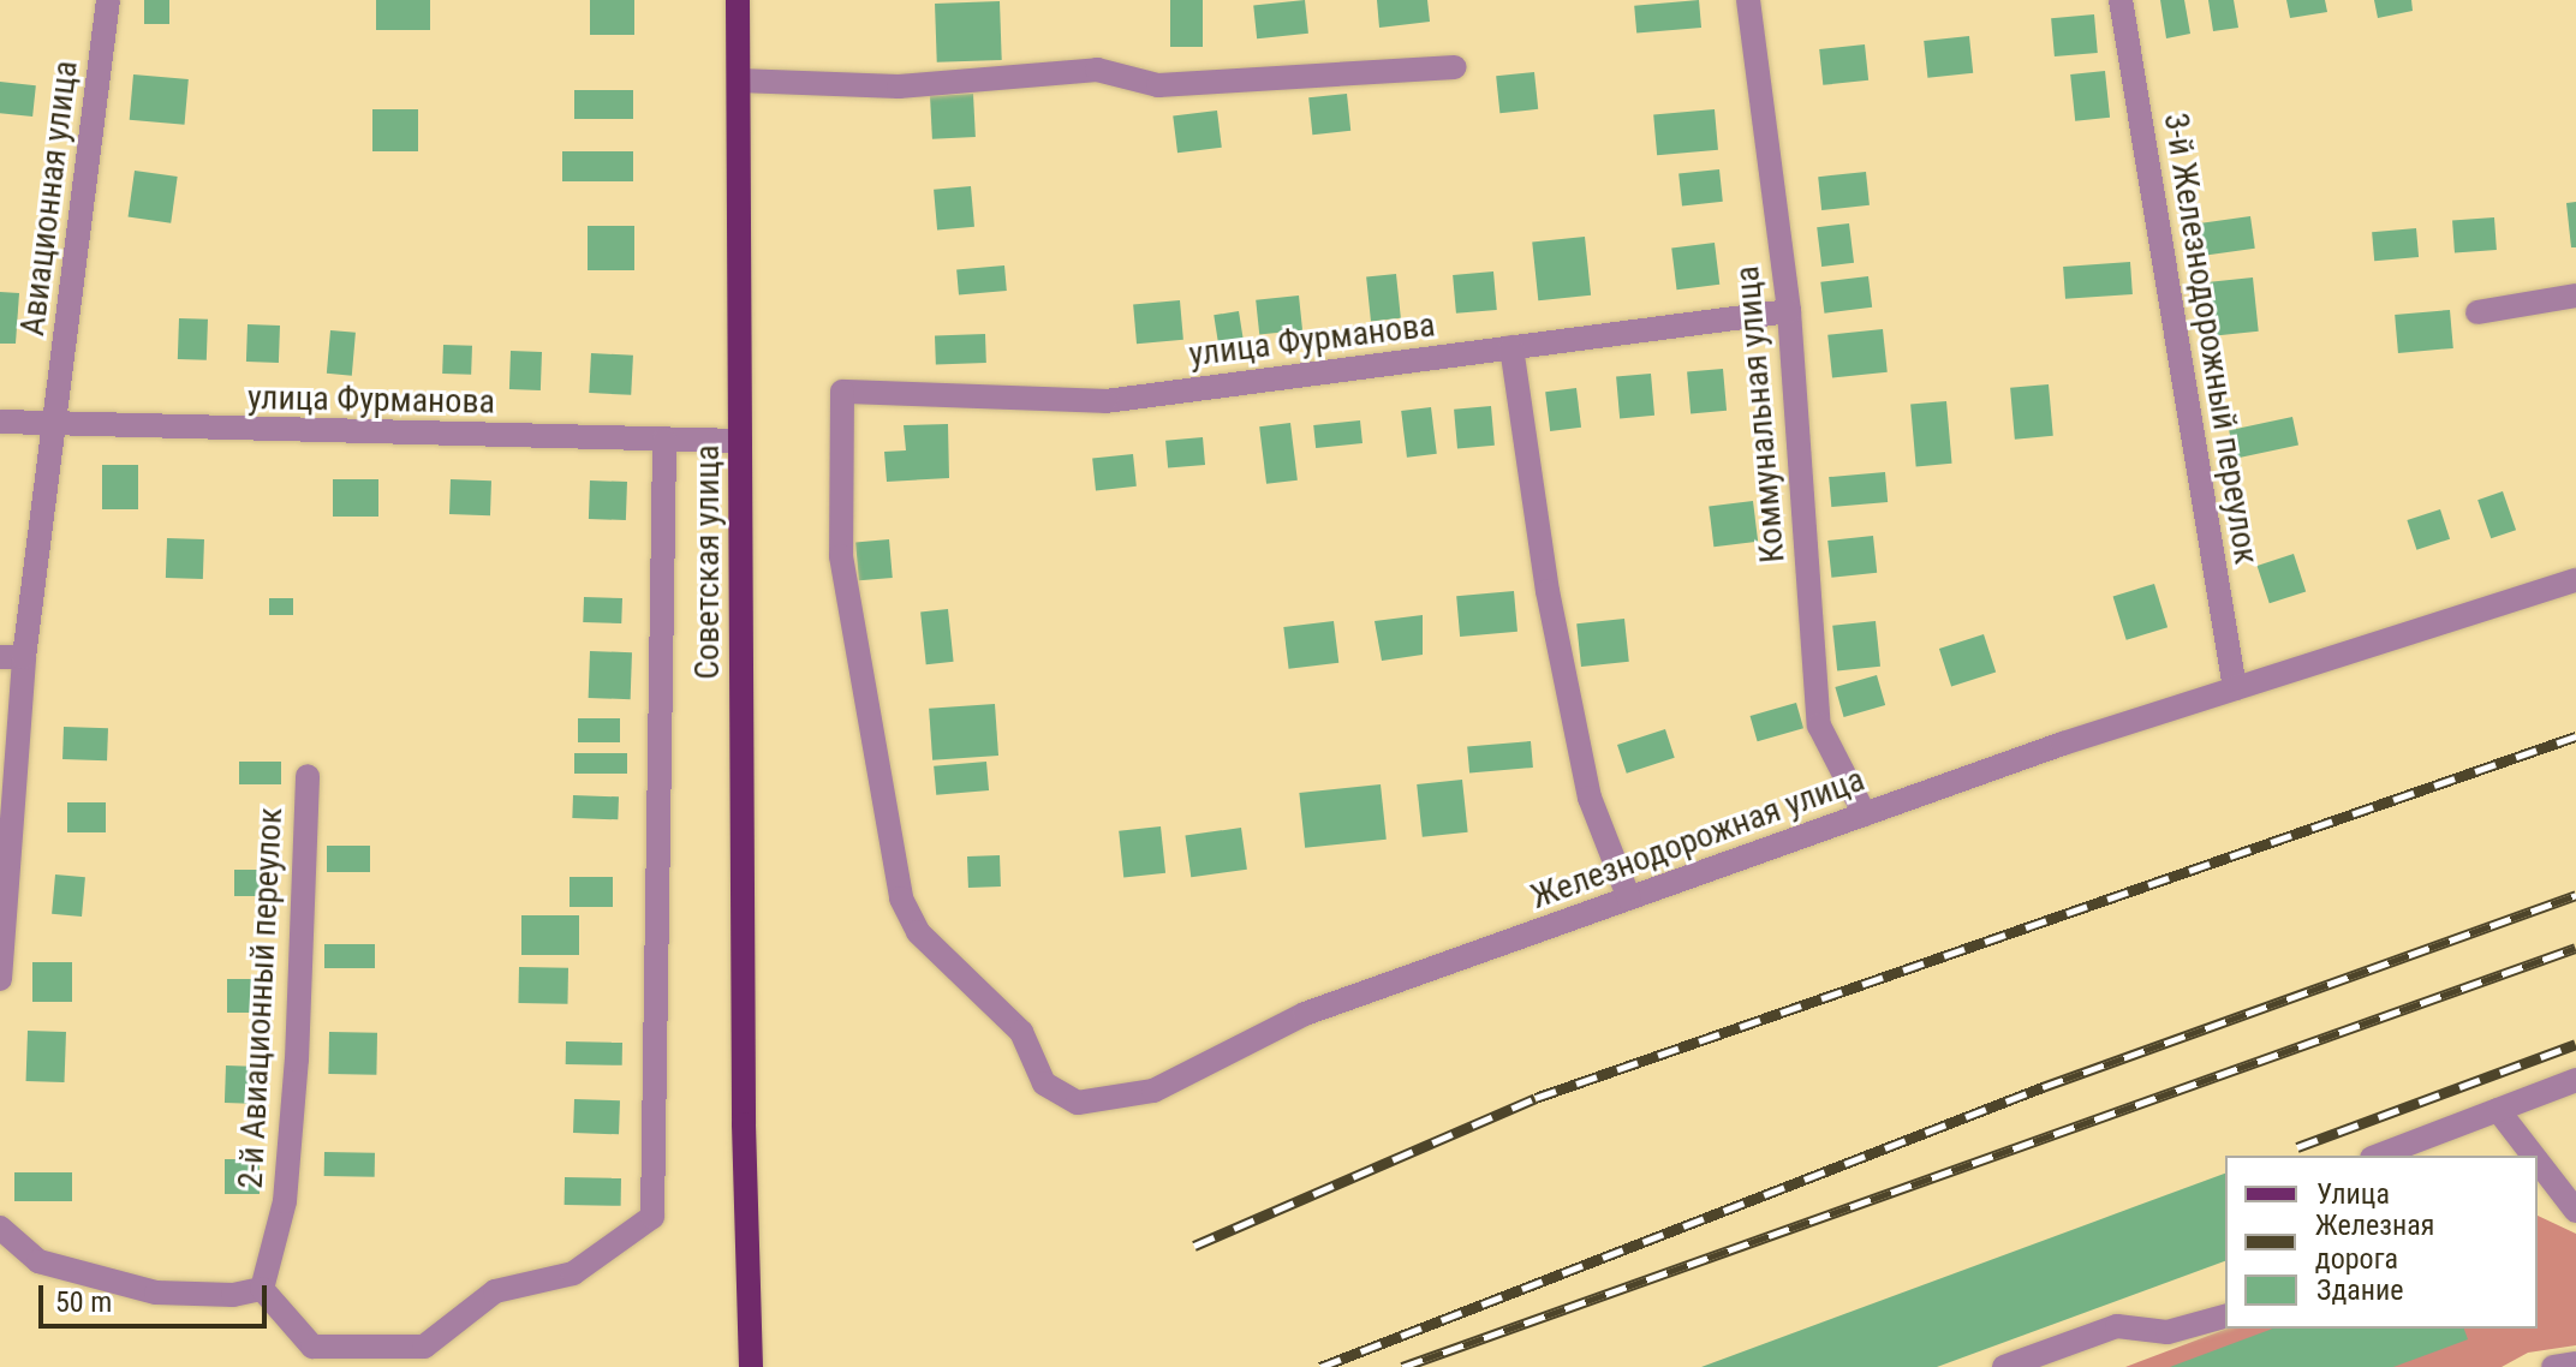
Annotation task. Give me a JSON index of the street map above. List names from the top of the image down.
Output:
{
  "streets": {
    "main road": ["Советская улица"],
    "street": [
      "Авиационная улица",
      "3-й Железнодорожный переулок",
      "улица Фурманова",
      "Коммунальная улица",
      "Железнодорожная улица",
      "2-й Авиационный переулок"
    ]
  },
  "crossings": [
    ["Авиационная улица", "улица Фурманова"],
    ["3-й Железнодорожный переулок", "Железнодорожная улица"],
    ["улица Фурманова", "Коммунальная улица"],
    ["улица Фурманова", "Советская улица"],
    ["улица Фурманова", "Железнодорожная улица"],
    ["Коммунальная улица", "Железнодорожная улица"]
  ],
  "legend": ["Улица", "Железная дорога", "Здание"],
  "scale_bar": "50 m"
}
